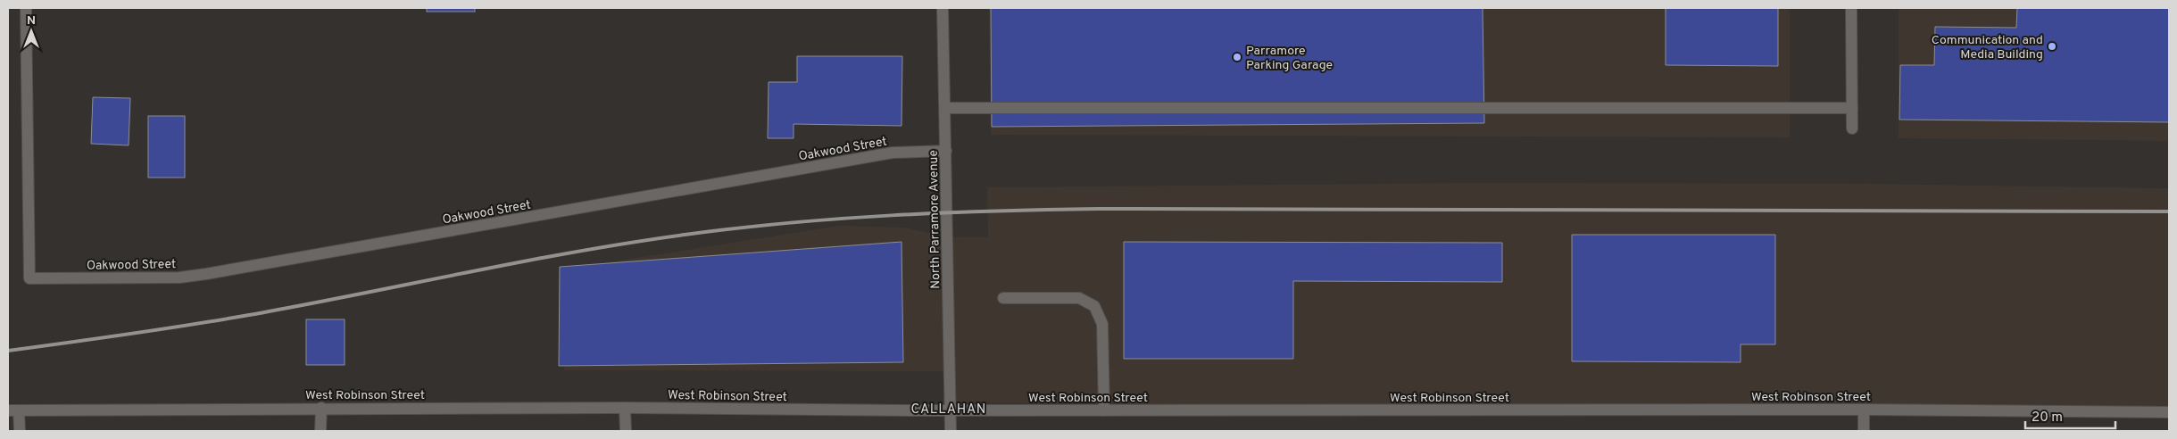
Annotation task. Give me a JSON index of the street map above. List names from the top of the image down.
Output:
{
  "streets": {
    "street": ["Oakwood Street", "North Parramore Avenue", "West Robinson Street"]
  },
  "crossings": [
    ["Oakwood Street", "North Parramore Avenue"],
    ["North Parramore Avenue", "West Robinson Street"]
  ],
  "districts": ["CALLAHAN"],
  "places": ["Communication and Media Building", "Parramore Parking Garage"],
  "scale_bar": "20 m",
  "north": "top"
}
